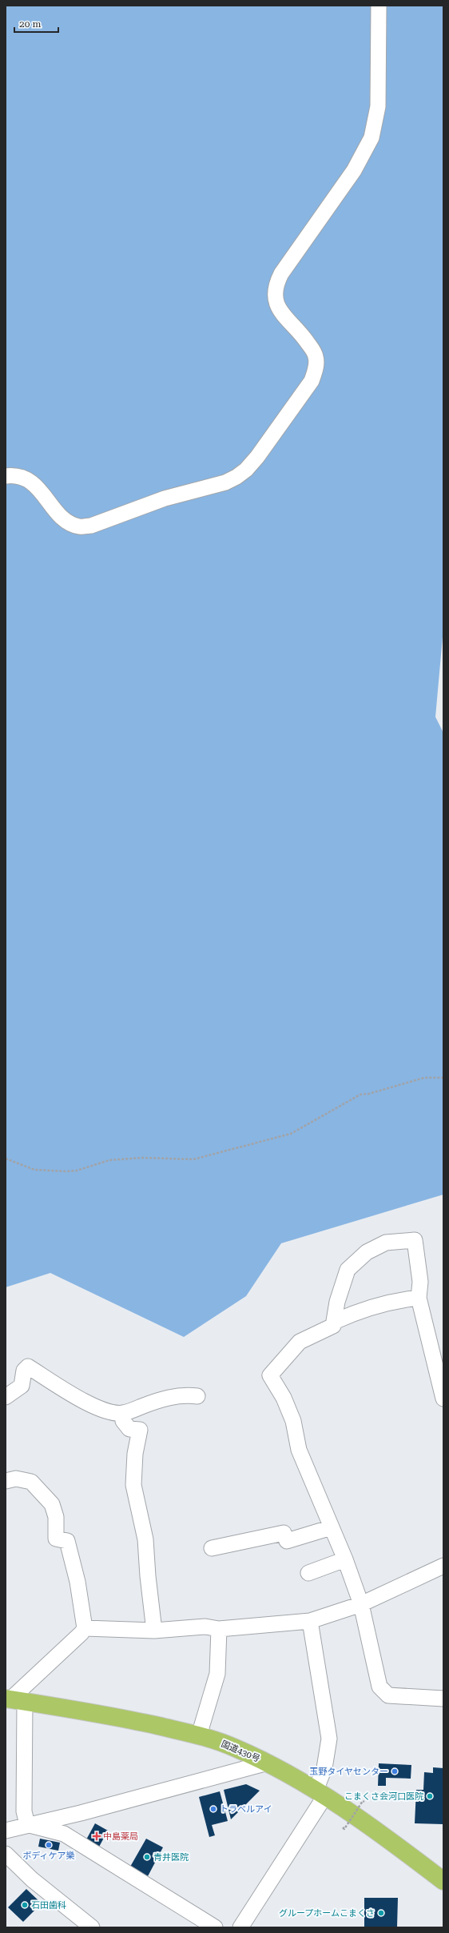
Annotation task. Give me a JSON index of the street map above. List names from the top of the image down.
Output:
{
  "streets": {
    "highway": ["国道430号"]
  },
  "places": {
    "other": [
      "玉野タイヤセンター",
      "こまくさ会河口医院",
      "トラベルアイ",
      "ボディケア樂",
      "青井医院",
      "石田歯科",
      "グループホームこまくさ"
    ],
    "health": ["中島薬局"]
  },
  "scale_bar": "20 m"
}
